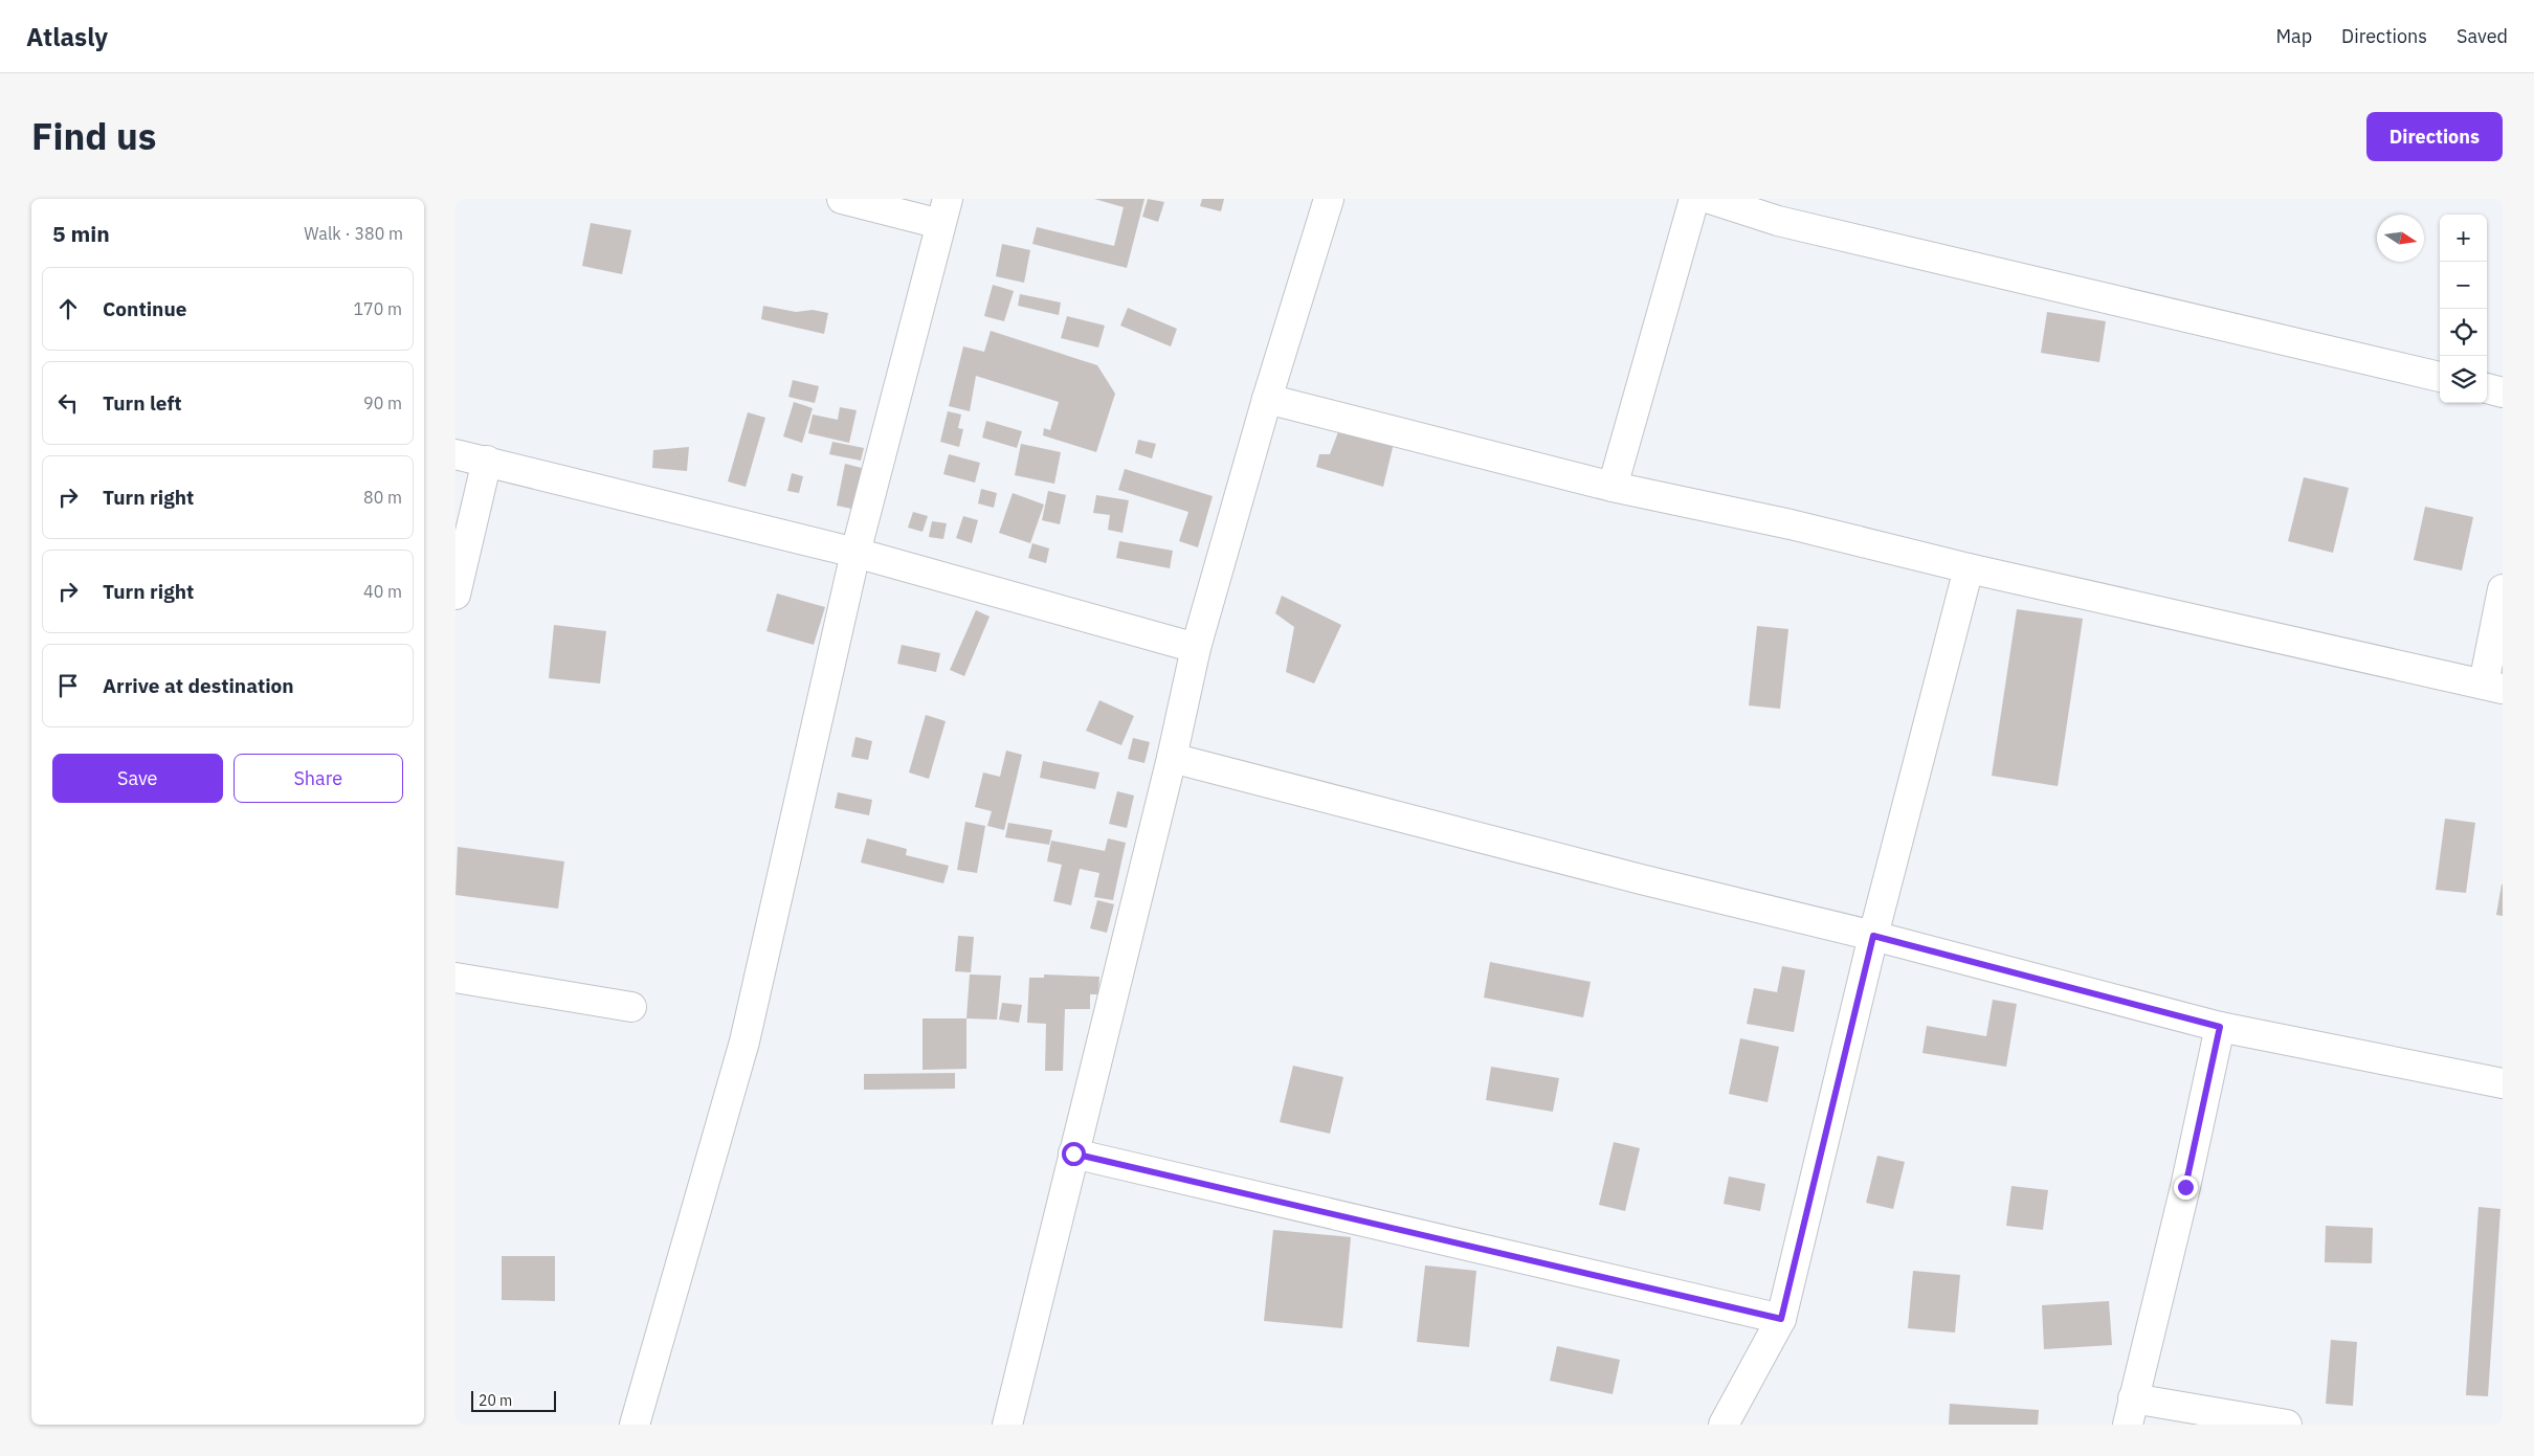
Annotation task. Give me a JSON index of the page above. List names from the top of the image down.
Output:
{
  "scale_bar": "20 m",
  "north": "right",
  "page": {
    "header": "Atlasly",
    "nav": ["Map", "Directions", "Saved"],
    "title": "Find us",
    "buttons": [
      "Directions",
      ["Save", "Share"]
    ],
    "heading": ["5 min", "Walk · 380 m"],
    "map_buttons": ["+", "−"],
    "list": [
      ["Continue", "170 m"],
      ["Turn left", "90 m"],
      ["Turn right", "80 m"],
      ["Turn right", "40 m"],
      "Arrive at destination"
    ],
    "scale": "20 m"
  }
}
